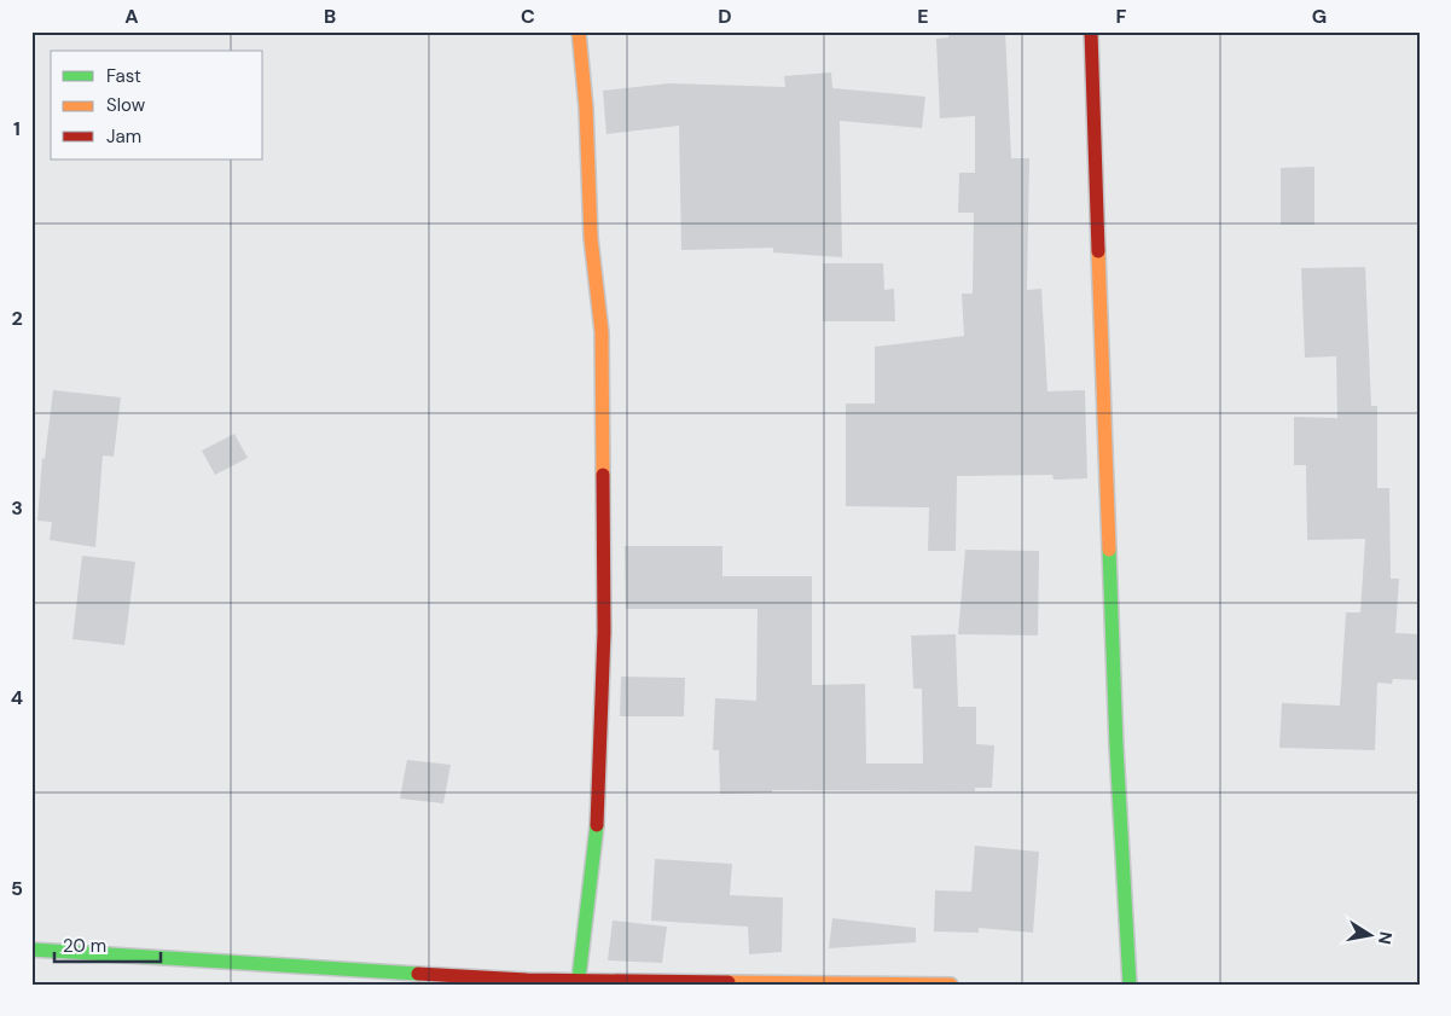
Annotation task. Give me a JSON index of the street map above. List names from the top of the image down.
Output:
{
  "legend": ["Fast", "Slow", "Jam"],
  "scale_bar": "20 m",
  "north": "right",
  "grid": {
    "columns": [
      "A",
      "B",
      "C",
      "D",
      "E",
      "F",
      "G"
    ],
    "rows": [
      "1",
      "2",
      "3",
      "4",
      "5"
    ]
  }
}
